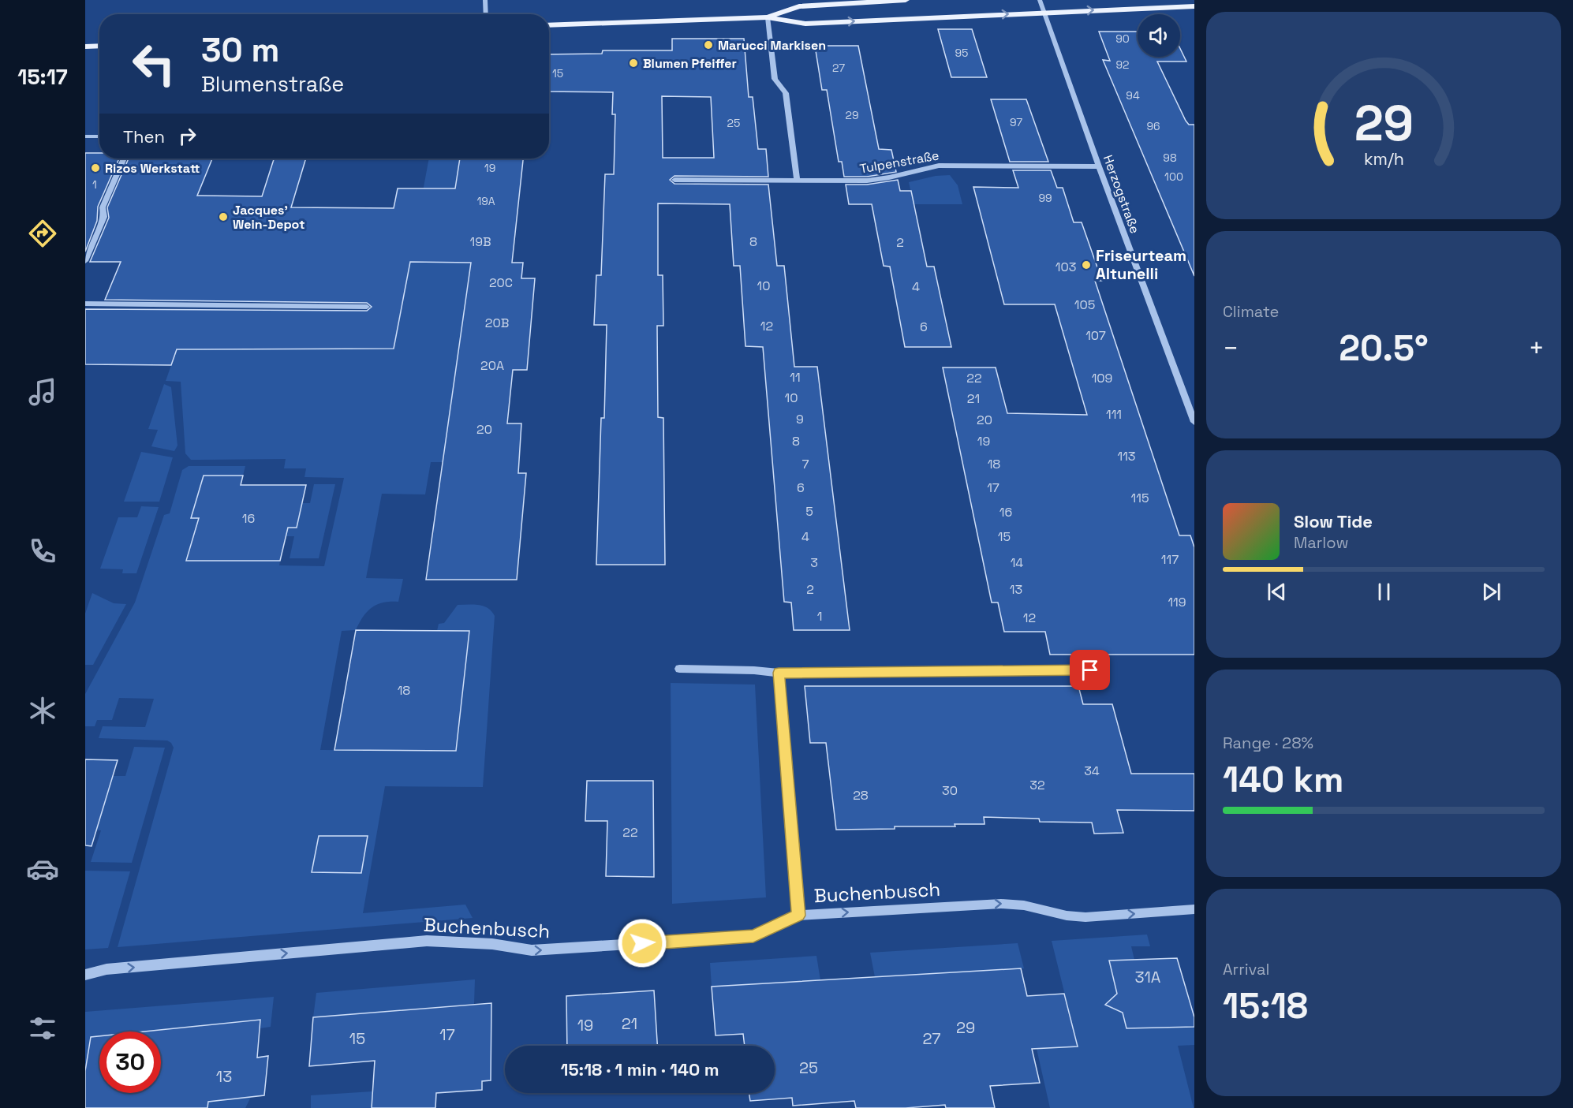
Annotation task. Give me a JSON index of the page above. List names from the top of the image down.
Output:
{
  "streets": {
    "street": ["Tulpenstraße", "Herzogstraße", "Buchenbusch"]
  },
  "crossings": [
    ["Tulpenstraße", "Herzogstraße"]
  ],
  "one_way": ["Buchenbusch"],
  "places": [
    "Marucci Markisen",
    "Blumen Pfeiffer",
    "Rizos Werkstatt",
    "Jacques' Wein-Depot",
    "Friseurteam Altunelli"
  ],
  "house_numbers": [
    "90",
    "95",
    "92",
    "27",
    "15",
    "94",
    "29",
    "97",
    "25",
    "96",
    "98",
    "19",
    "100",
    "1",
    "99",
    "19A",
    "19B",
    "8",
    "2",
    "103",
    "20C",
    "10",
    "4",
    "105",
    "20B",
    "12",
    "6",
    "107",
    "20A",
    "11",
    "22",
    "109",
    "10",
    "21",
    "111",
    "9",
    "20",
    "20",
    "8",
    "19",
    "113",
    "7",
    "18",
    "6",
    "17",
    "115",
    "5",
    "16",
    "16",
    "4",
    "15",
    "117",
    "3",
    "14",
    "2",
    "13",
    "119",
    "1",
    "12",
    "18",
    "34",
    "32",
    "30",
    "28",
    "22",
    "31A",
    "21",
    "19",
    "29",
    "17",
    "15",
    "27",
    "25",
    "13"
  ],
  "page": {
    "tabs": "15:17",
    "turn": ["30 m", "Blumenstraße"],
    "then": "Then",
    "tile": [
      "Climate",
      ["Range · 28%", "140 km"],
      ["Arrival", "15:18"]
    ],
    "heat": ["−", "20.5°", "+"],
    "song": ["Slow Tide", "Marlow"],
    "limit": "30",
    "trip": "15:18 · 1 min · 140 m",
    "gauge": ["29", "km/h"]
  }
}
